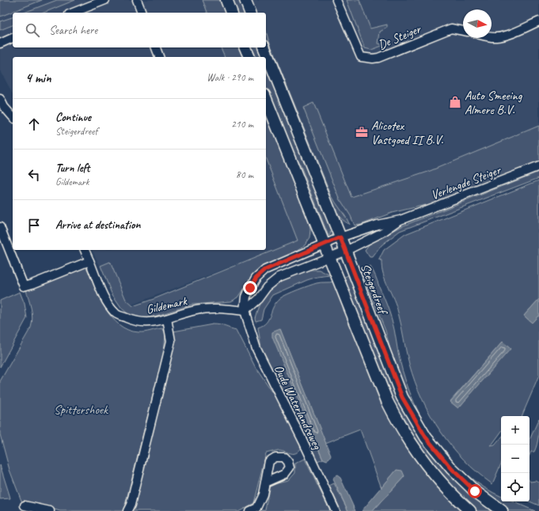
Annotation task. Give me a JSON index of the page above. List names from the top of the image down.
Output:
{
  "streets": {
    "main road": ["Steigerdreef"],
    "street": [
      "De Steiger",
      "Verlengde Steiger",
      "Gildemark",
      "Oude Waterlandseweg"
    ]
  },
  "crossings": [
    ["Verlengde Steiger", "Steigerdreef"],
    ["Gildemark", "Oude Waterlandseweg"]
  ],
  "parks": ["Spittershoek"],
  "places": {
    "shop": ["Auto Smeeing Almere B.V."],
    "office": ["Alicotex Vastgoed II B.V."]
  },
  "north": "right",
  "page": {
    "search": "Search here",
    "heading": ["4 min", "Walk · 290 m"],
    "list": [
      ["Continue", "Steigerdreef", "210 m"],
      ["Turn left", "Gildemark", "80 m"],
      "Arrive at destination"
    ],
    "map_buttons": ["+", "−"]
  }
}
